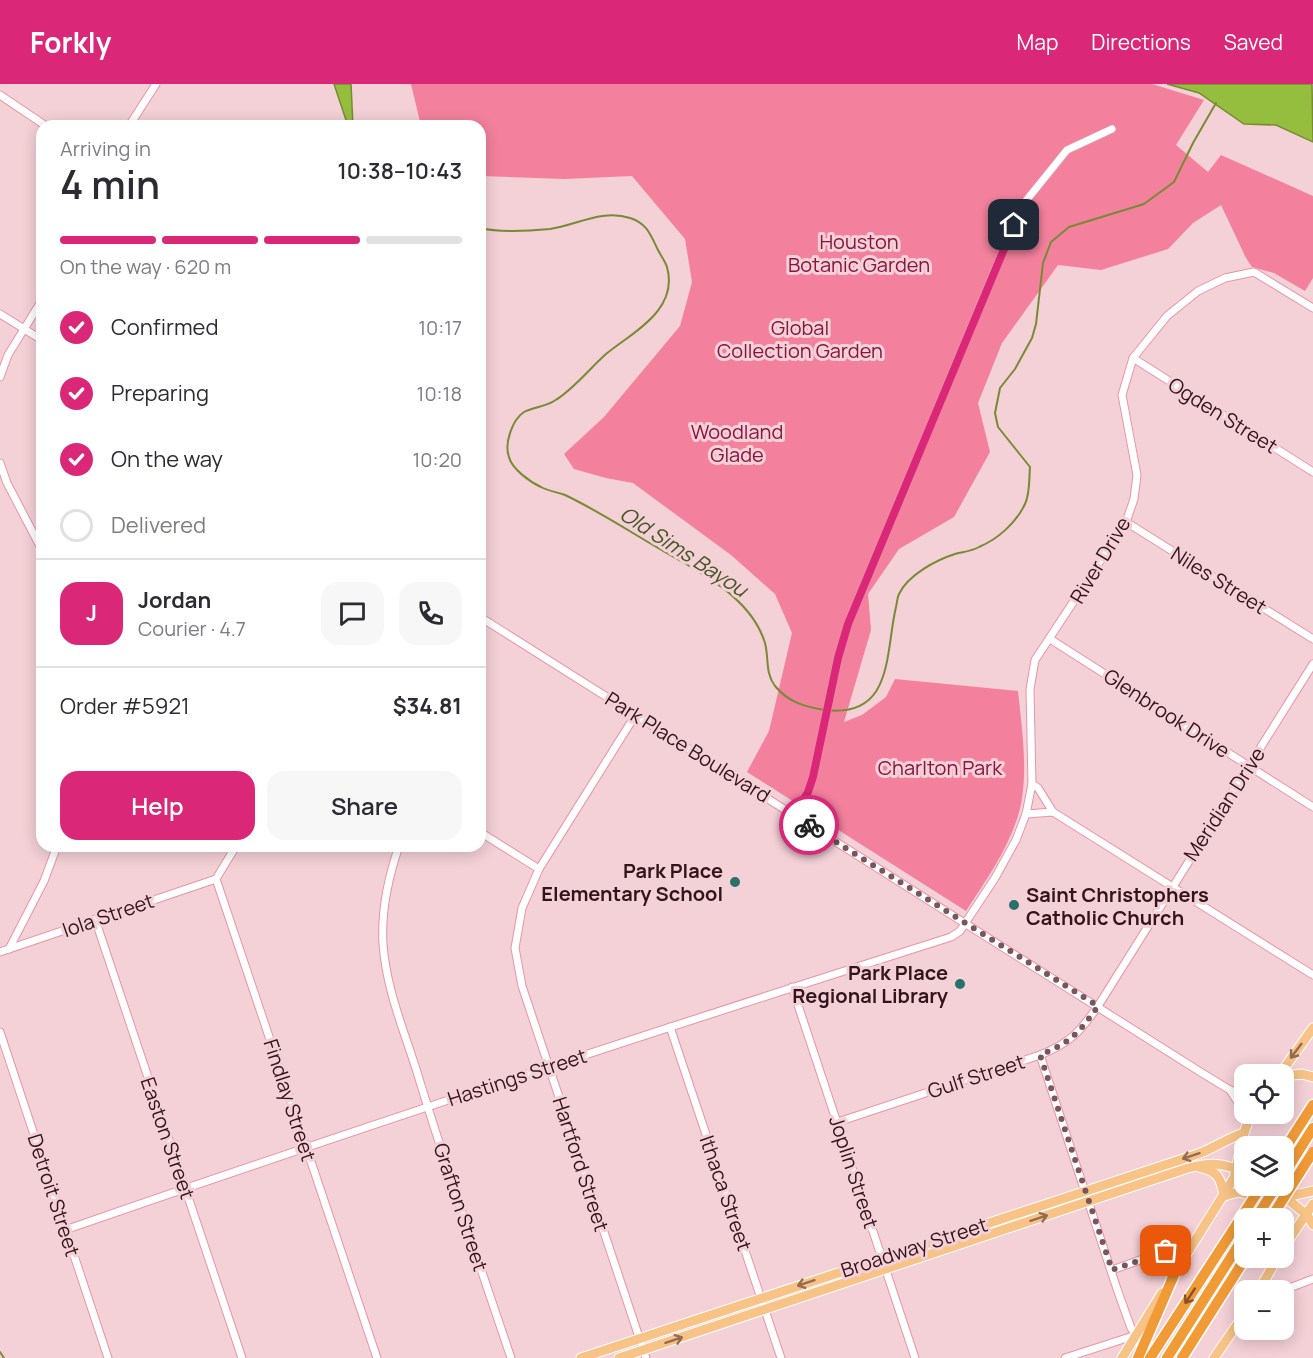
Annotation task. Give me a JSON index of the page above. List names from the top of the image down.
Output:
{
  "streets": {
    "main road": ["Broadway Street"],
    "street": [
      "Ogden Street",
      "River Drive",
      "Niles Street",
      "Glenbrook Drive",
      "Park Place Boulevard",
      "Meridian Drive",
      "Iola Street",
      "Gulf Street",
      "Hastings Street",
      "Findlay Street",
      "Easton Street",
      "Hartford Street",
      "Joplin Street",
      "Ithaca Street",
      "Detroit Street",
      "Grafton Street"
    ]
  },
  "crossings": [
    ["Ogden Street", "River Drive"],
    ["River Drive", "Niles Street"],
    ["River Drive", "Glenbrook Drive"],
    ["River Drive", "Park Place Boulevard"],
    ["River Drive", "Hastings Street"],
    ["Glenbrook Drive", "Meridian Drive"],
    ["Park Place Boulevard", "Meridian Drive"],
    ["Park Place Boulevard", "Gulf Street"],
    ["Park Place Boulevard", "Hastings Street"],
    ["Park Place Boulevard", "Hartford Street"],
    ["Park Place Boulevard", "Broadway Street"],
    ["Meridian Drive", "Gulf Street"],
    ["Iola Street", "Findlay Street"],
    ["Iola Street", "Easton Street"],
    ["Gulf Street", "Joplin Street"],
    ["Hastings Street", "Findlay Street"],
    ["Hastings Street", "Easton Street"],
    ["Hastings Street", "Hartford Street"],
    ["Hastings Street", "Joplin Street"],
    ["Hastings Street", "Ithaca Street"],
    ["Hastings Street", "Detroit Street"],
    ["Hastings Street", "Grafton Street"],
    ["Hartford Street", "Broadway Street"],
    ["Joplin Street", "Broadway Street"],
    ["Ithaca Street", "Broadway Street"]
  ],
  "water": ["Old Sims Bayou"],
  "parks": [
    "Houston Botanic Garden",
    "Global Collection Garden",
    "Woodland Glade",
    "Charlton Park"
  ],
  "places": ["Park Place Elementary School", "Saint Christophers Catholic Church", "Park Place Regional Library"],
  "page": {
    "header": "Forkly",
    "nav": ["Map", "Directions", "Saved"],
    "heading": ["4 min", "Arriving in", "10:38–10:43"],
    "panel": [
      "Jordan",
      "Courier · 4.7",
      "Order #5921",
      "$34.81"
    ],
    "bar": "On the way · 620 m",
    "list": [
      ["Confirmed", "10:17"],
      ["Preparing", "10:18"],
      ["On the way", "10:20"],
      "Delivered"
    ],
    "round": "J",
    "buttons": ["Help", "Share"],
    "map_buttons": ["+", "−"]
  }
}
